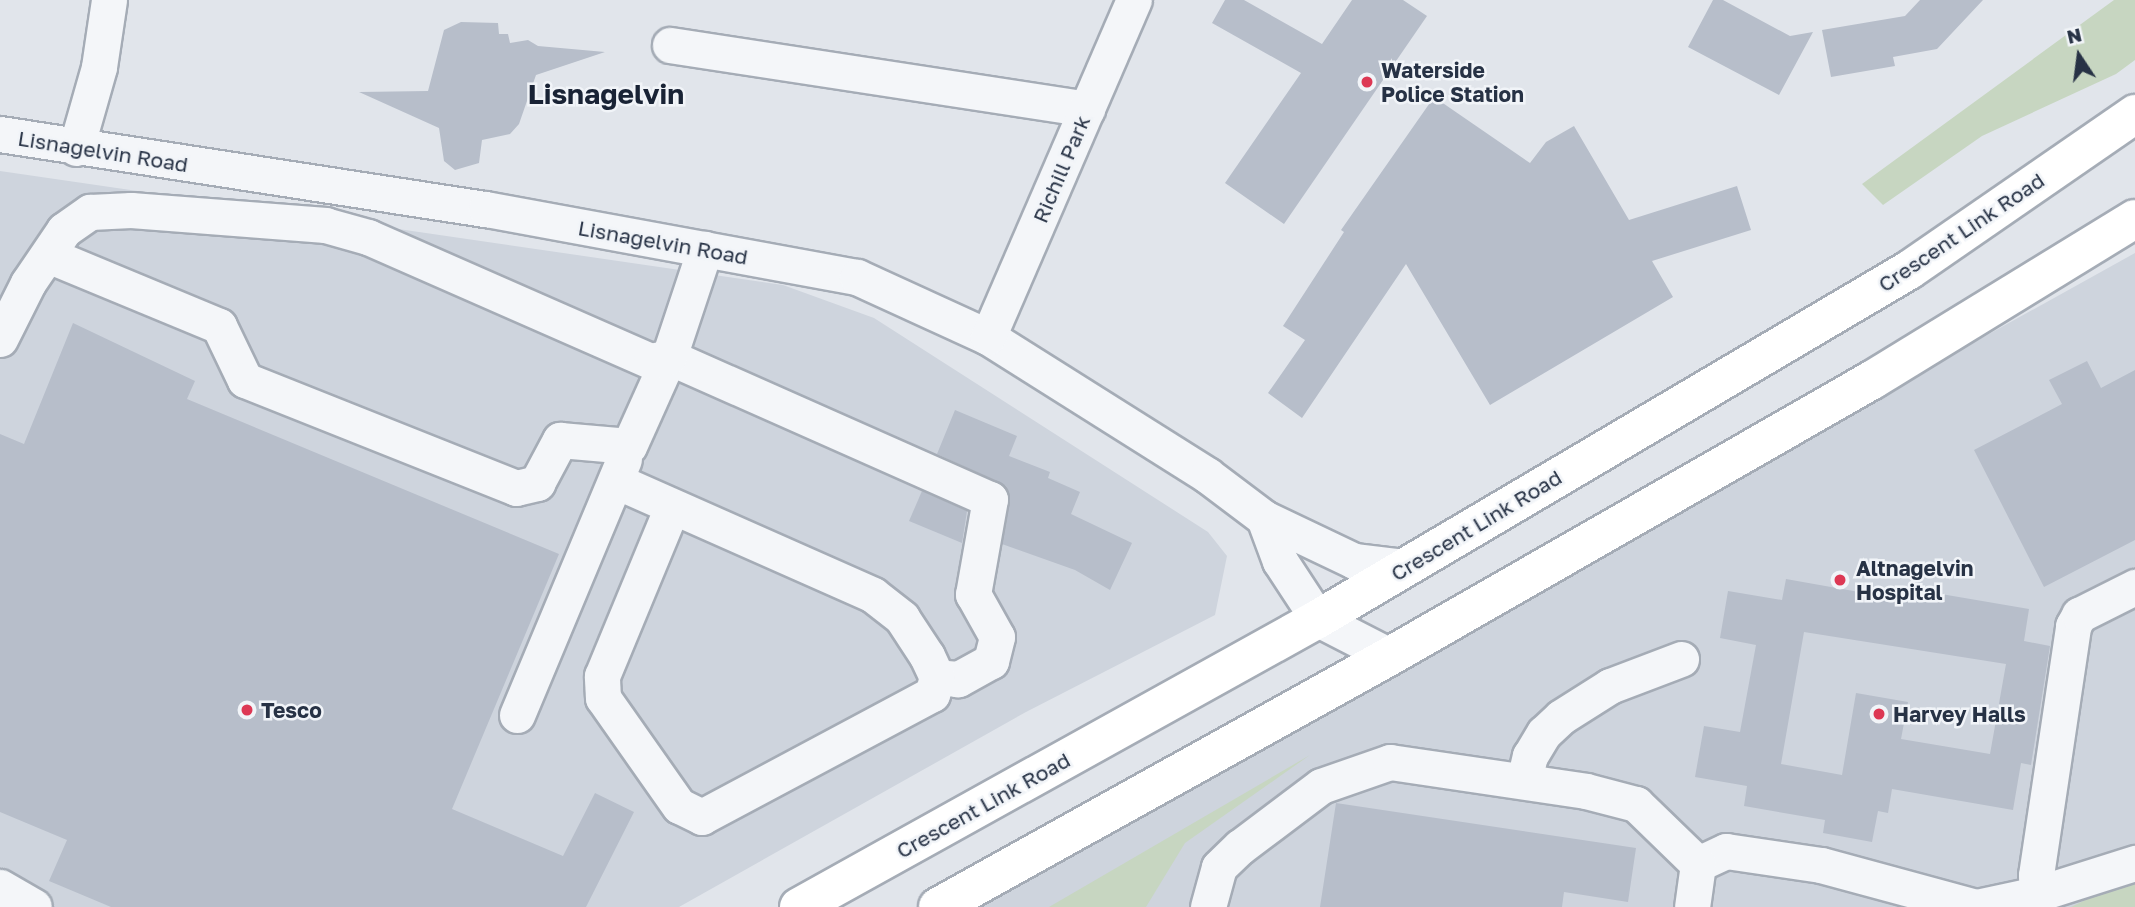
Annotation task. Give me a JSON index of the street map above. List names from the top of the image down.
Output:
{
  "streets": {
    "highway": ["Crescent Link Road"],
    "street": ["Lisnagelvin Road", "Richill Park"]
  },
  "crossings": [
    ["Lisnagelvin Road", "Richill Park"],
    ["Lisnagelvin Road", "Crescent Link Road"]
  ],
  "districts": ["Lisnagelvin"],
  "places": [
    "Waterside Police Station",
    "Altnagelvin Hospital",
    "Tesco",
    "Harvey Halls"
  ],
  "north": "top"
}
